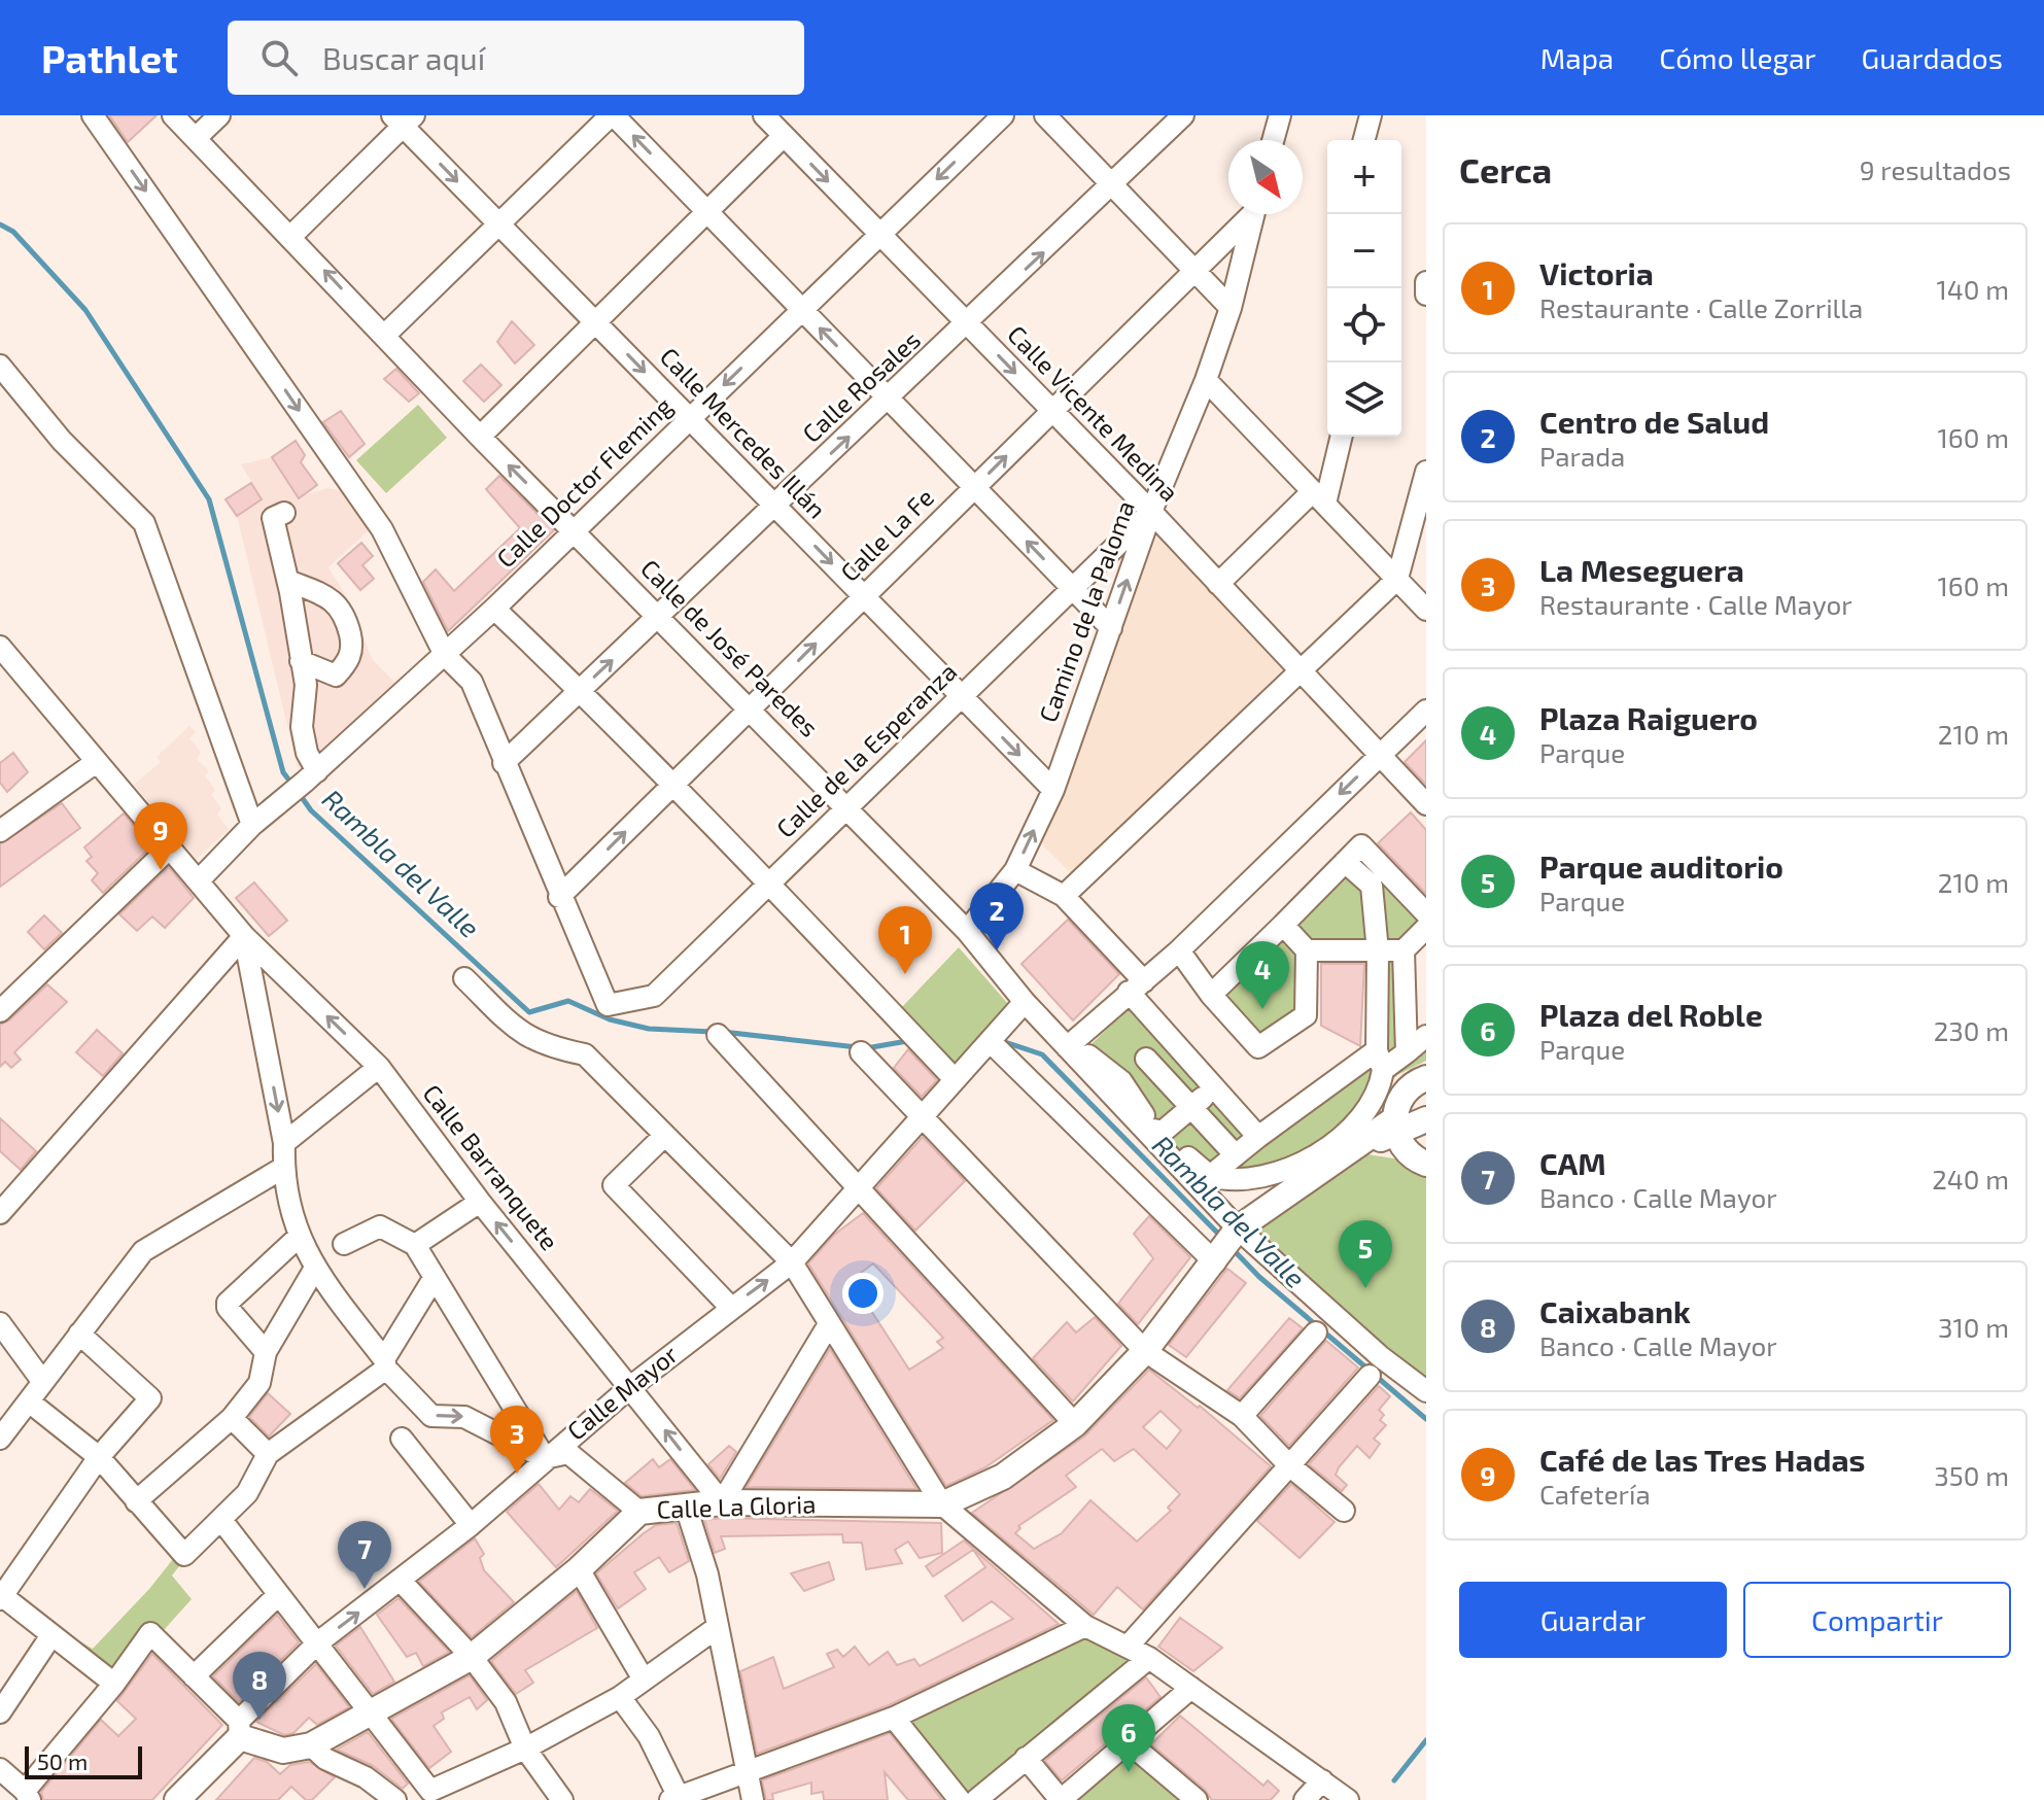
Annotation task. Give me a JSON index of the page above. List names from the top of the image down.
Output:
{
  "streets": {
    "main road": ["Calle Mayor", "Calle La Gloria"],
    "street": [
      "Calle Rosales",
      "Calle Vicente Medina",
      "Calle Mercedes Illán",
      "Calle Doctor Fleming",
      "Calle La Fe",
      "Camino de la Paloma",
      "Calle de José Paredes",
      "Calle de la Esperanza",
      "Calle Barranquete"
    ]
  },
  "crossings": [
    ["Calle Rosales", "Calle Vicente Medina"],
    ["Calle Rosales", "Calle Mercedes Illán"],
    ["Calle Rosales", "Calle de José Paredes"],
    ["Calle Vicente Medina", "Calle Doctor Fleming"],
    ["Calle Vicente Medina", "Calle La Fe"],
    ["Calle Vicente Medina", "Camino de la Paloma"],
    ["Calle Vicente Medina", "Calle de la Esperanza"],
    ["Calle Mercedes Illán", "Calle Doctor Fleming"],
    ["Calle Mercedes Illán", "Calle La Fe"],
    ["Calle Mercedes Illán", "Camino de la Paloma"],
    ["Calle Mercedes Illán", "Calle de la Esperanza"],
    ["Calle Doctor Fleming", "Calle de José Paredes"],
    ["Calle Doctor Fleming", "Calle Barranquete"],
    ["Calle La Fe", "Calle de José Paredes"],
    ["Calle La Fe", "Calle de la Esperanza"],
    ["Camino de la Paloma", "Calle de José Paredes"],
    ["Camino de la Paloma", "Calle de la Esperanza"],
    ["Calle de José Paredes", "Calle de la Esperanza"],
    ["Calle de José Paredes", "Calle Mayor"],
    ["Calle de José Paredes", "Calle La Gloria"],
    ["Calle Barranquete", "Calle Mayor"],
    ["Calle Barranquete", "Calle La Gloria"],
    ["Calle Mayor", "Calle La Gloria"]
  ],
  "one_way": ["Calle Rosales", "Calle La Fe"],
  "water": ["Rambla del Valle"],
  "scale_bar": "50 m",
  "north": "bottom right",
  "page": {
    "header": "Pathlet",
    "search": "Buscar aquí",
    "nav": ["Mapa", "Cómo llegar", "Guardados"],
    "heading": ["Cerca", "9 resultados"],
    "map_buttons": ["+", "−"],
    "list": [
      {
        "mark": "1",
        "name": "Victoria",
        "note": "Restaurante · Calle Zorrilla",
        "value": "140 m"
      },
      {
        "mark": "2",
        "name": "Centro de Salud",
        "note": "Parada",
        "value": "160 m"
      },
      {
        "mark": "3",
        "name": "La Meseguera",
        "note": "Restaurante · Calle Mayor",
        "value": "160 m"
      },
      {
        "mark": "4",
        "name": "Plaza Raiguero",
        "note": "Parque",
        "value": "210 m"
      },
      {
        "mark": "5",
        "name": "Parque auditorio",
        "note": "Parque",
        "value": "210 m"
      },
      {
        "mark": "6",
        "name": "Plaza del Roble",
        "note": "Parque",
        "value": "230 m"
      },
      {
        "mark": "7",
        "name": "CAM",
        "note": "Banco · Calle Mayor",
        "value": "240 m"
      },
      {
        "mark": "8",
        "name": "Caixabank",
        "note": "Banco · Calle Mayor",
        "value": "310 m"
      },
      {
        "mark": "9",
        "name": "Café de las Tres Hadas",
        "note": "Cafetería",
        "value": "350 m"
      }
    ],
    "pins": [
      "9",
      "2",
      "1",
      "4",
      "5",
      "3",
      "7",
      "8",
      "6"
    ],
    "buttons": ["Guardar", "Compartir"],
    "scale": "50 m"
  }
}
